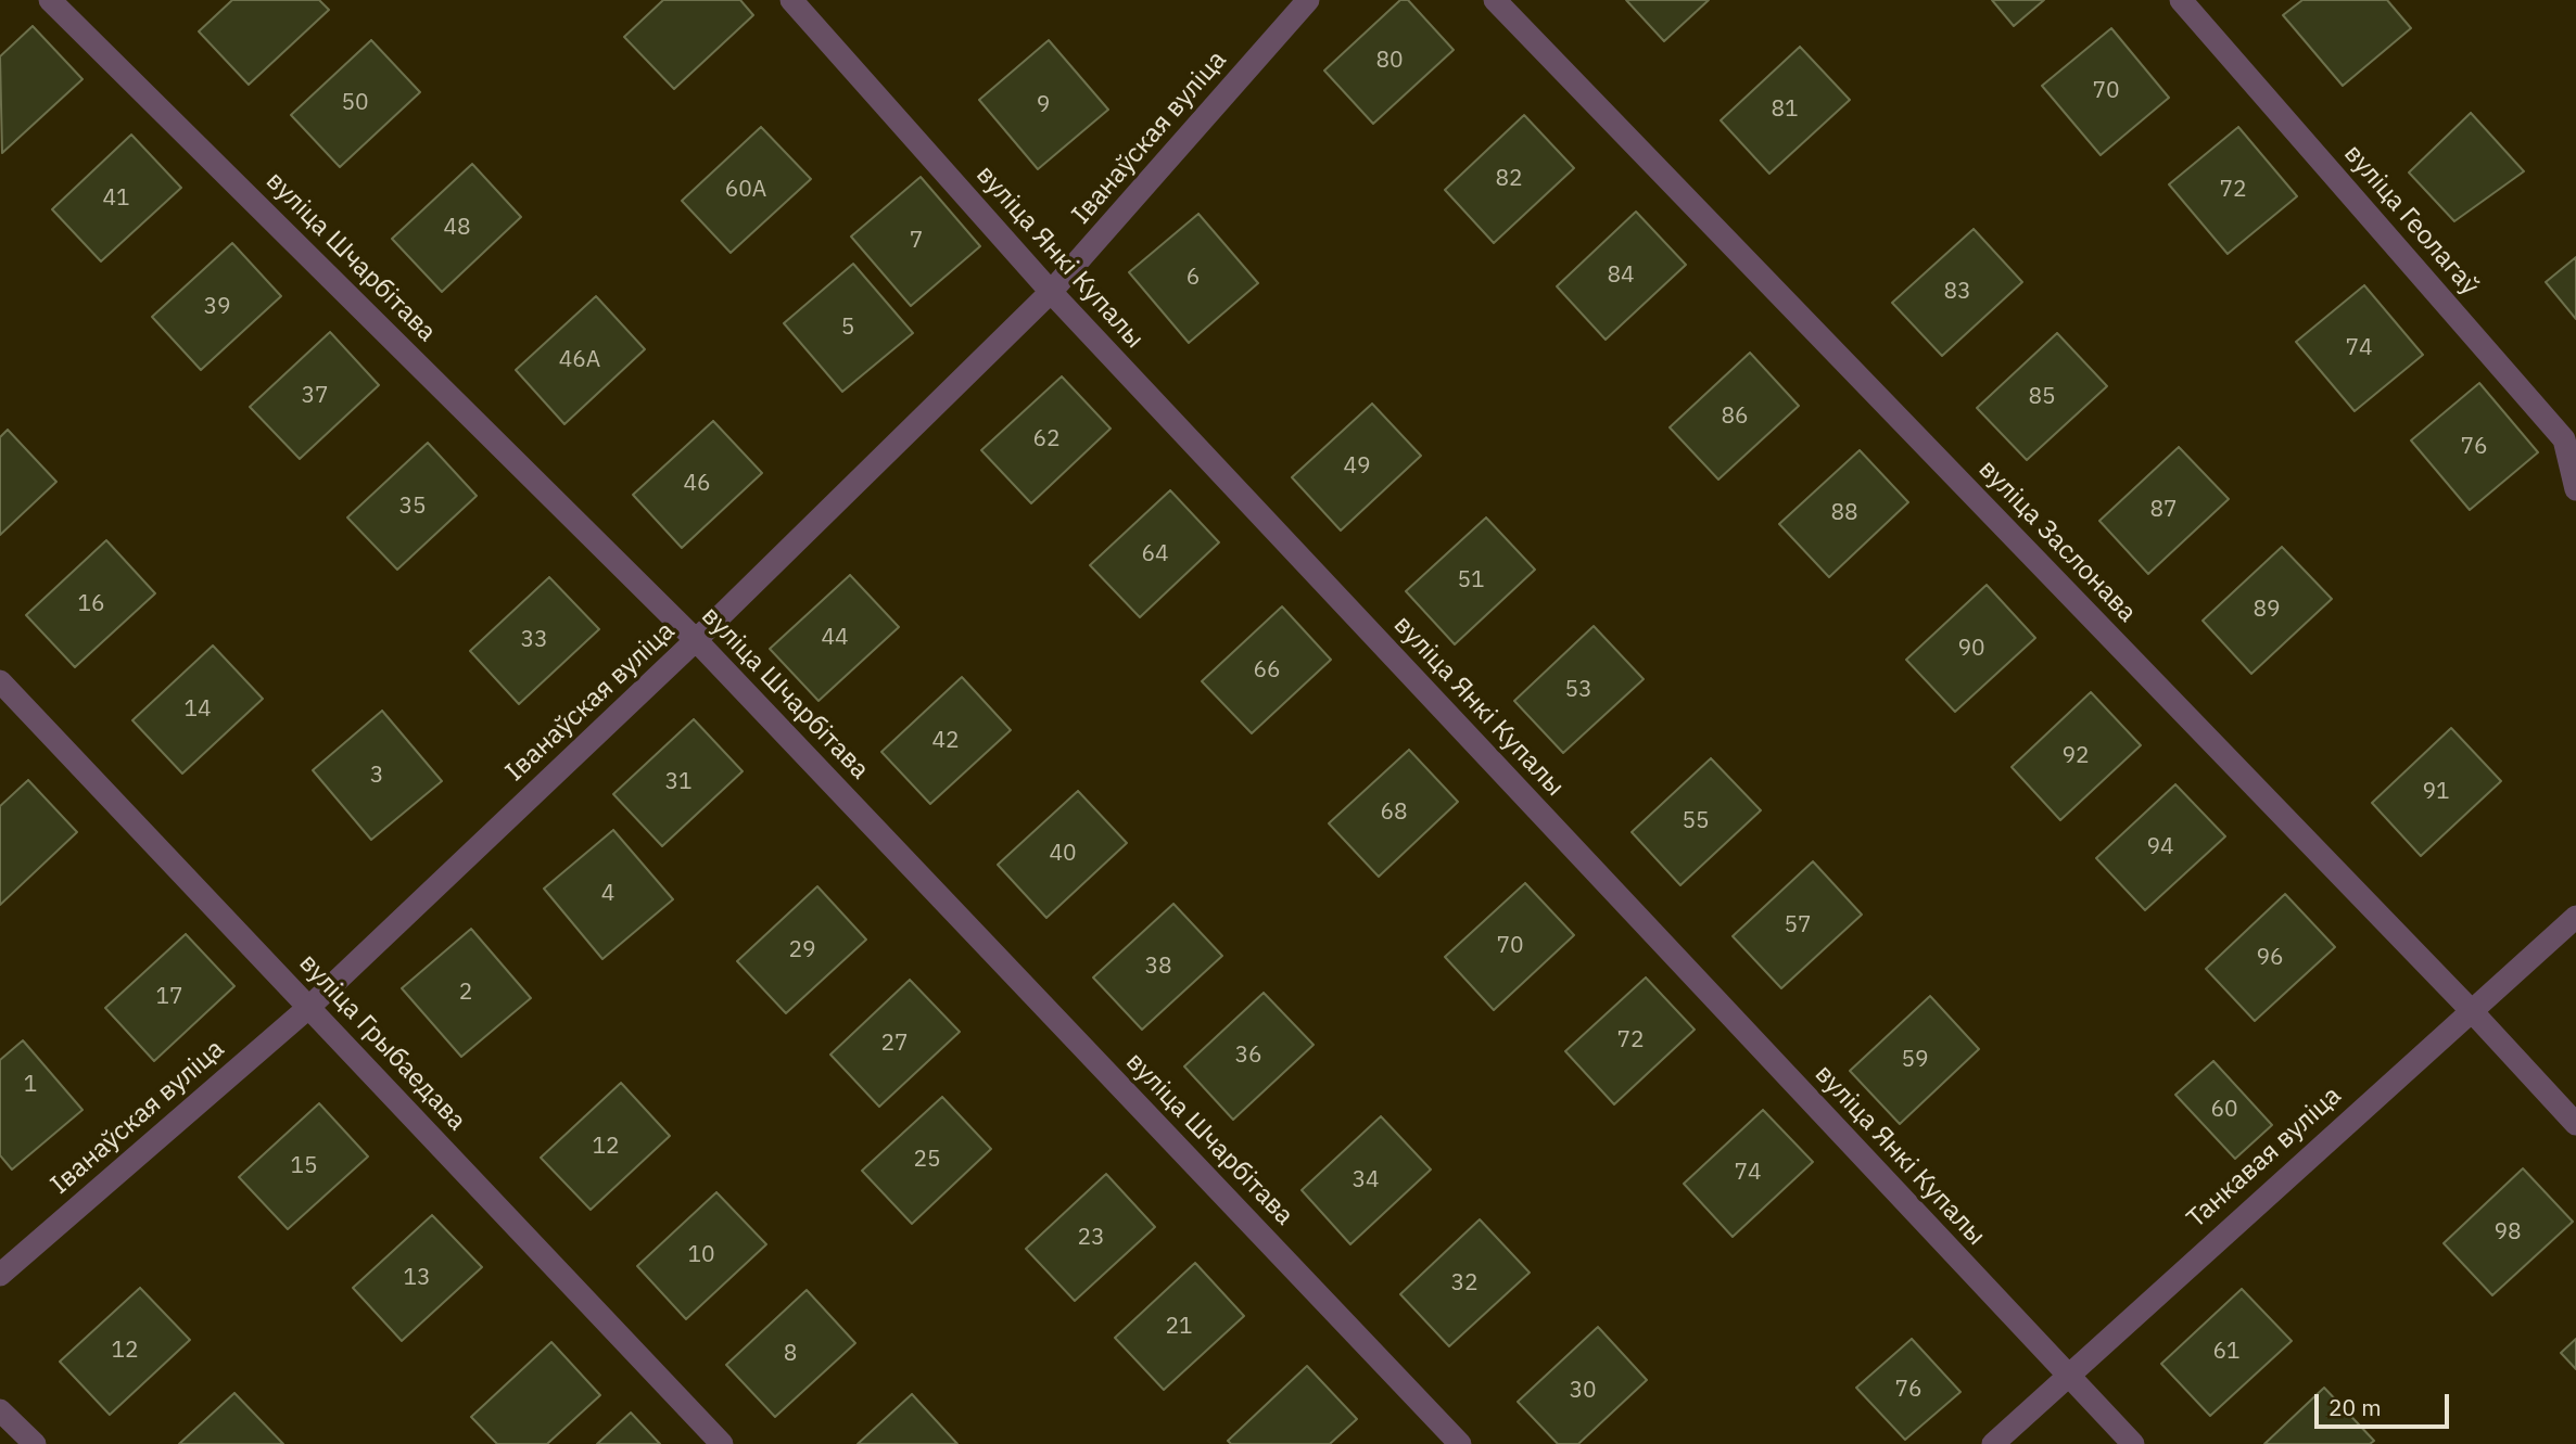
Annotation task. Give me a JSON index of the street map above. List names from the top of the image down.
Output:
{
  "streets": {
    "street": [
      "Іванаўская вуліца",
      "вуліца Геолагаў",
      "вуліца Шчарбітава",
      "вуліца Янкі Купалы",
      "вуліца Заслонава",
      "вуліца Грыбаедава",
      "Танкавая вуліца"
    ]
  },
  "crossings": [
    ["Іванаўская вуліца", "вуліца Шчарбітава"],
    ["Іванаўская вуліца", "вуліца Янкі Купалы"],
    ["Іванаўская вуліца", "вуліца Грыбаедава"],
    ["вуліца Янкі Купалы", "Танкавая вуліца"],
    ["вуліца Заслонава", "Танкавая вуліца"]
  ],
  "house_numbers": [
    "80",
    "70",
    "50",
    "9",
    "81",
    "82",
    "60А",
    "72",
    "41",
    "48",
    "7",
    "84",
    "6",
    "83",
    "39",
    "5",
    "74",
    "46А",
    "37",
    "85",
    "86",
    "62",
    "76",
    "49",
    "46",
    "35",
    "87",
    "88",
    "64",
    "51",
    "16",
    "89",
    "44",
    "33",
    "90",
    "66",
    "53",
    "14",
    "42",
    "92",
    "3",
    "31",
    "91",
    "68",
    "55",
    "94",
    "40",
    "4",
    "57",
    "70",
    "29",
    "96",
    "38",
    "2",
    "17",
    "72",
    "27",
    "36",
    "59",
    "1",
    "60",
    "12",
    "25",
    "15",
    "74",
    "34",
    "98",
    "23",
    "10",
    "13",
    "32",
    "21",
    "12",
    "61",
    "8",
    "76",
    "30"
  ],
  "scale_bar": "20 m"
}
